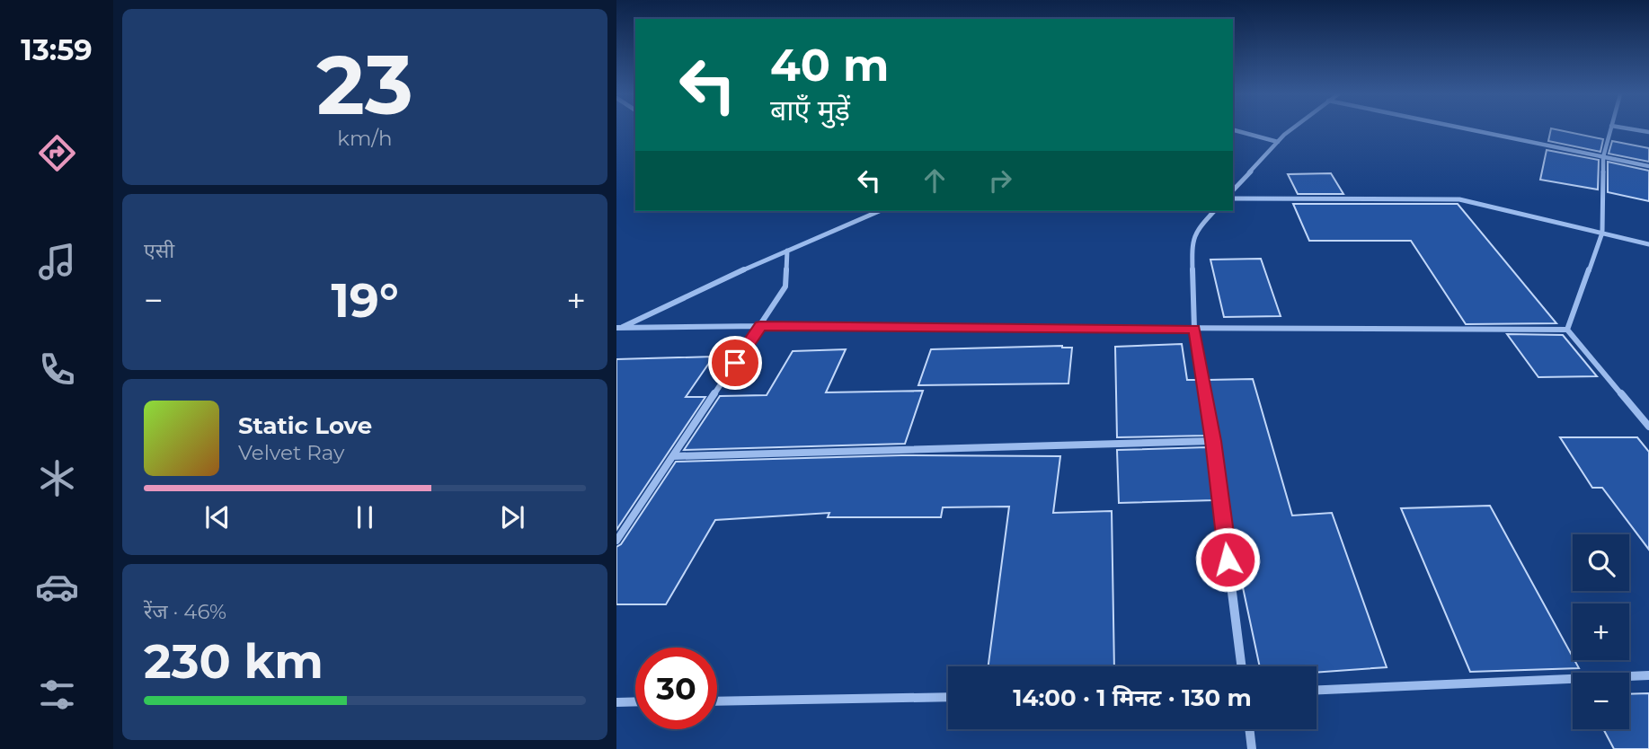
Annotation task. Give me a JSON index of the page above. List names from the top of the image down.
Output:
{
  "page": {
    "tabs": "13:59",
    "tile": [
      ["23", "km/h"],
      "एसी",
      ["रेंज · 46%", "230 km"]
    ],
    "turn": ["40 m", "बाएँ मुड़ें"],
    "heat": ["−", "19°", "+"],
    "song": ["Static Love", "Velvet Ray"],
    "map_buttons": ["+", "−"],
    "limit": "30",
    "trip": "14:00 · 1 मिनट · 130 m"
  }
}
